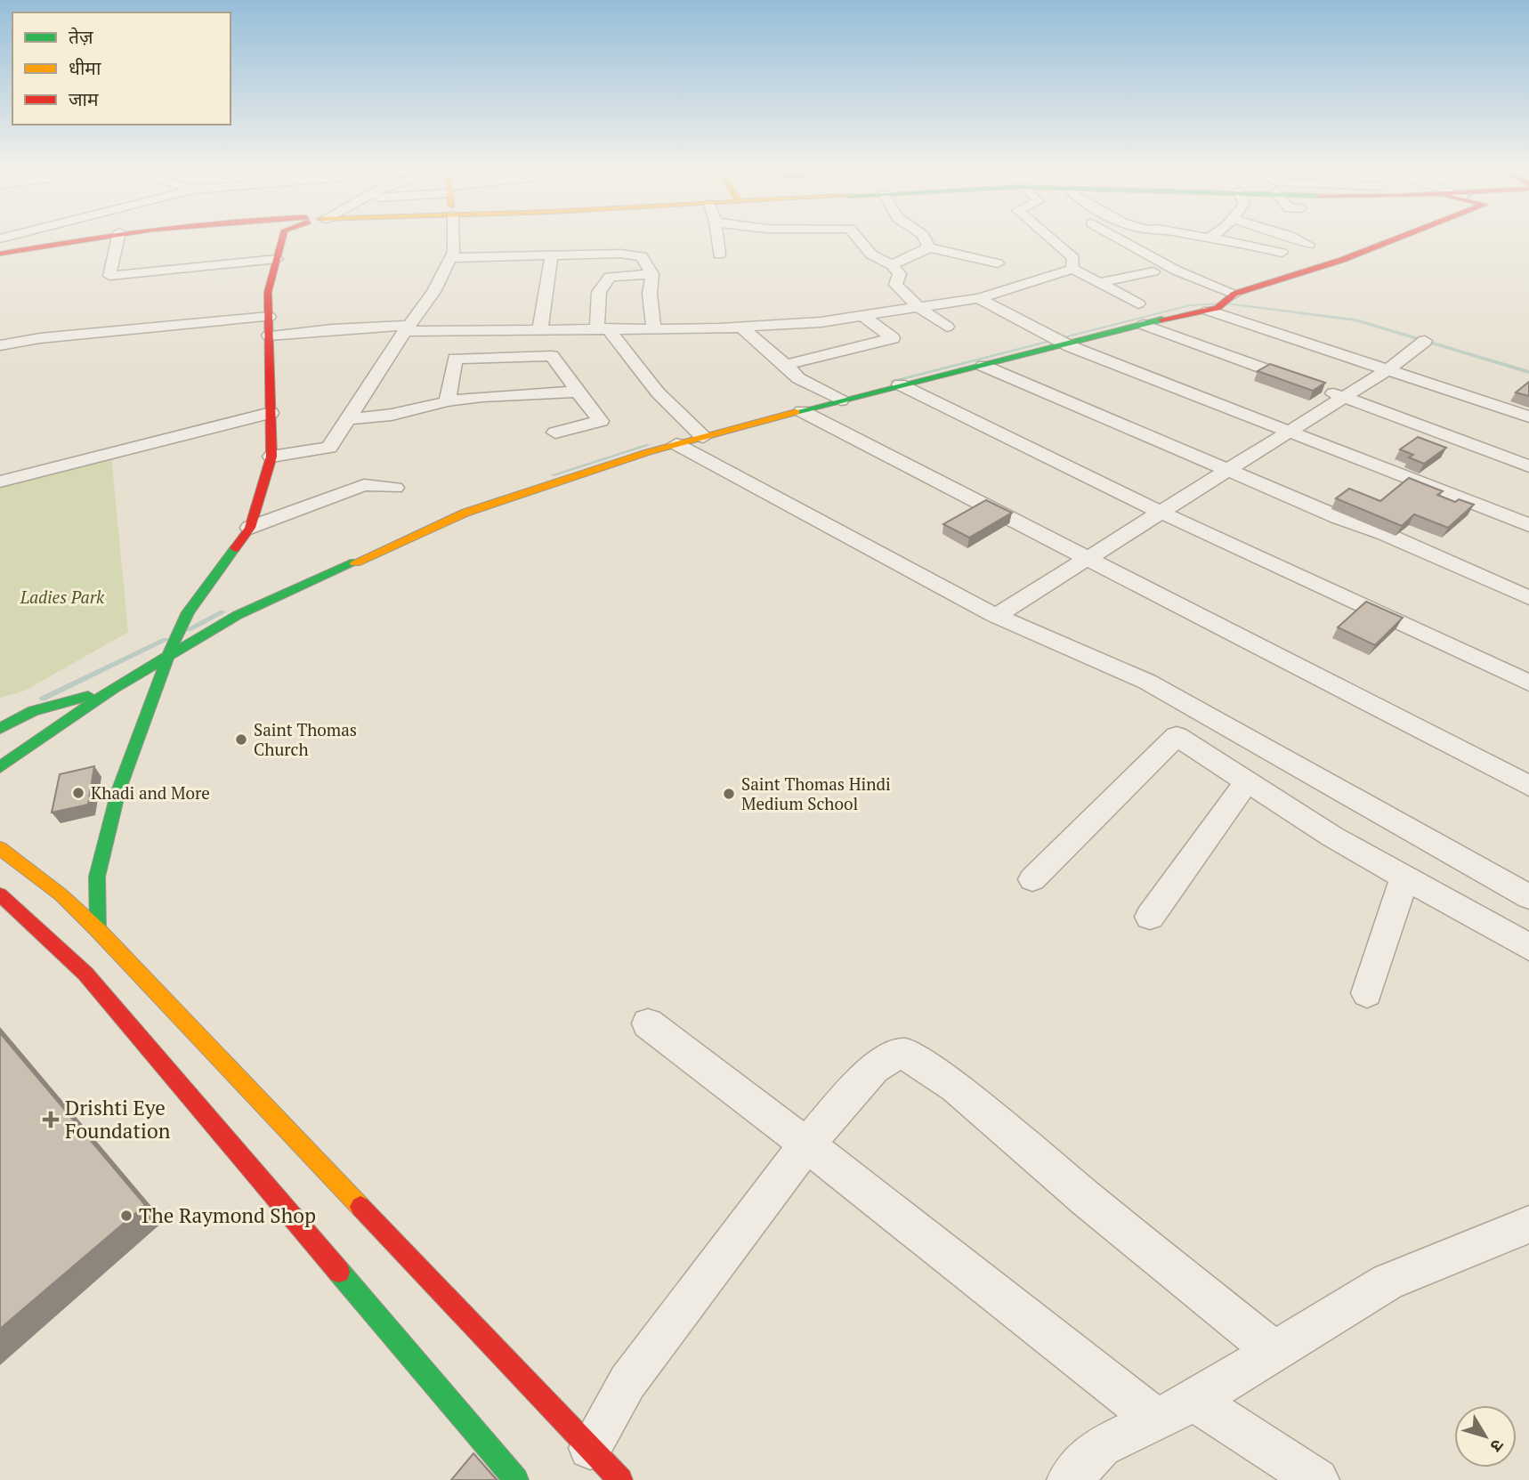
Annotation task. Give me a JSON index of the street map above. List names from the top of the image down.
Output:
{
  "parks": ["Ladies Park"],
  "places": {
    "other": [
      "Saint Thomas Church",
      "Khadi and More",
      "Saint Thomas Hindi Medium School",
      "The Raymond Shop"
    ],
    "health": ["Drishti Eye Foundation"]
  },
  "legend": ["तेज़", "धीमा", "जाम"],
  "north": "bottom right"
}
